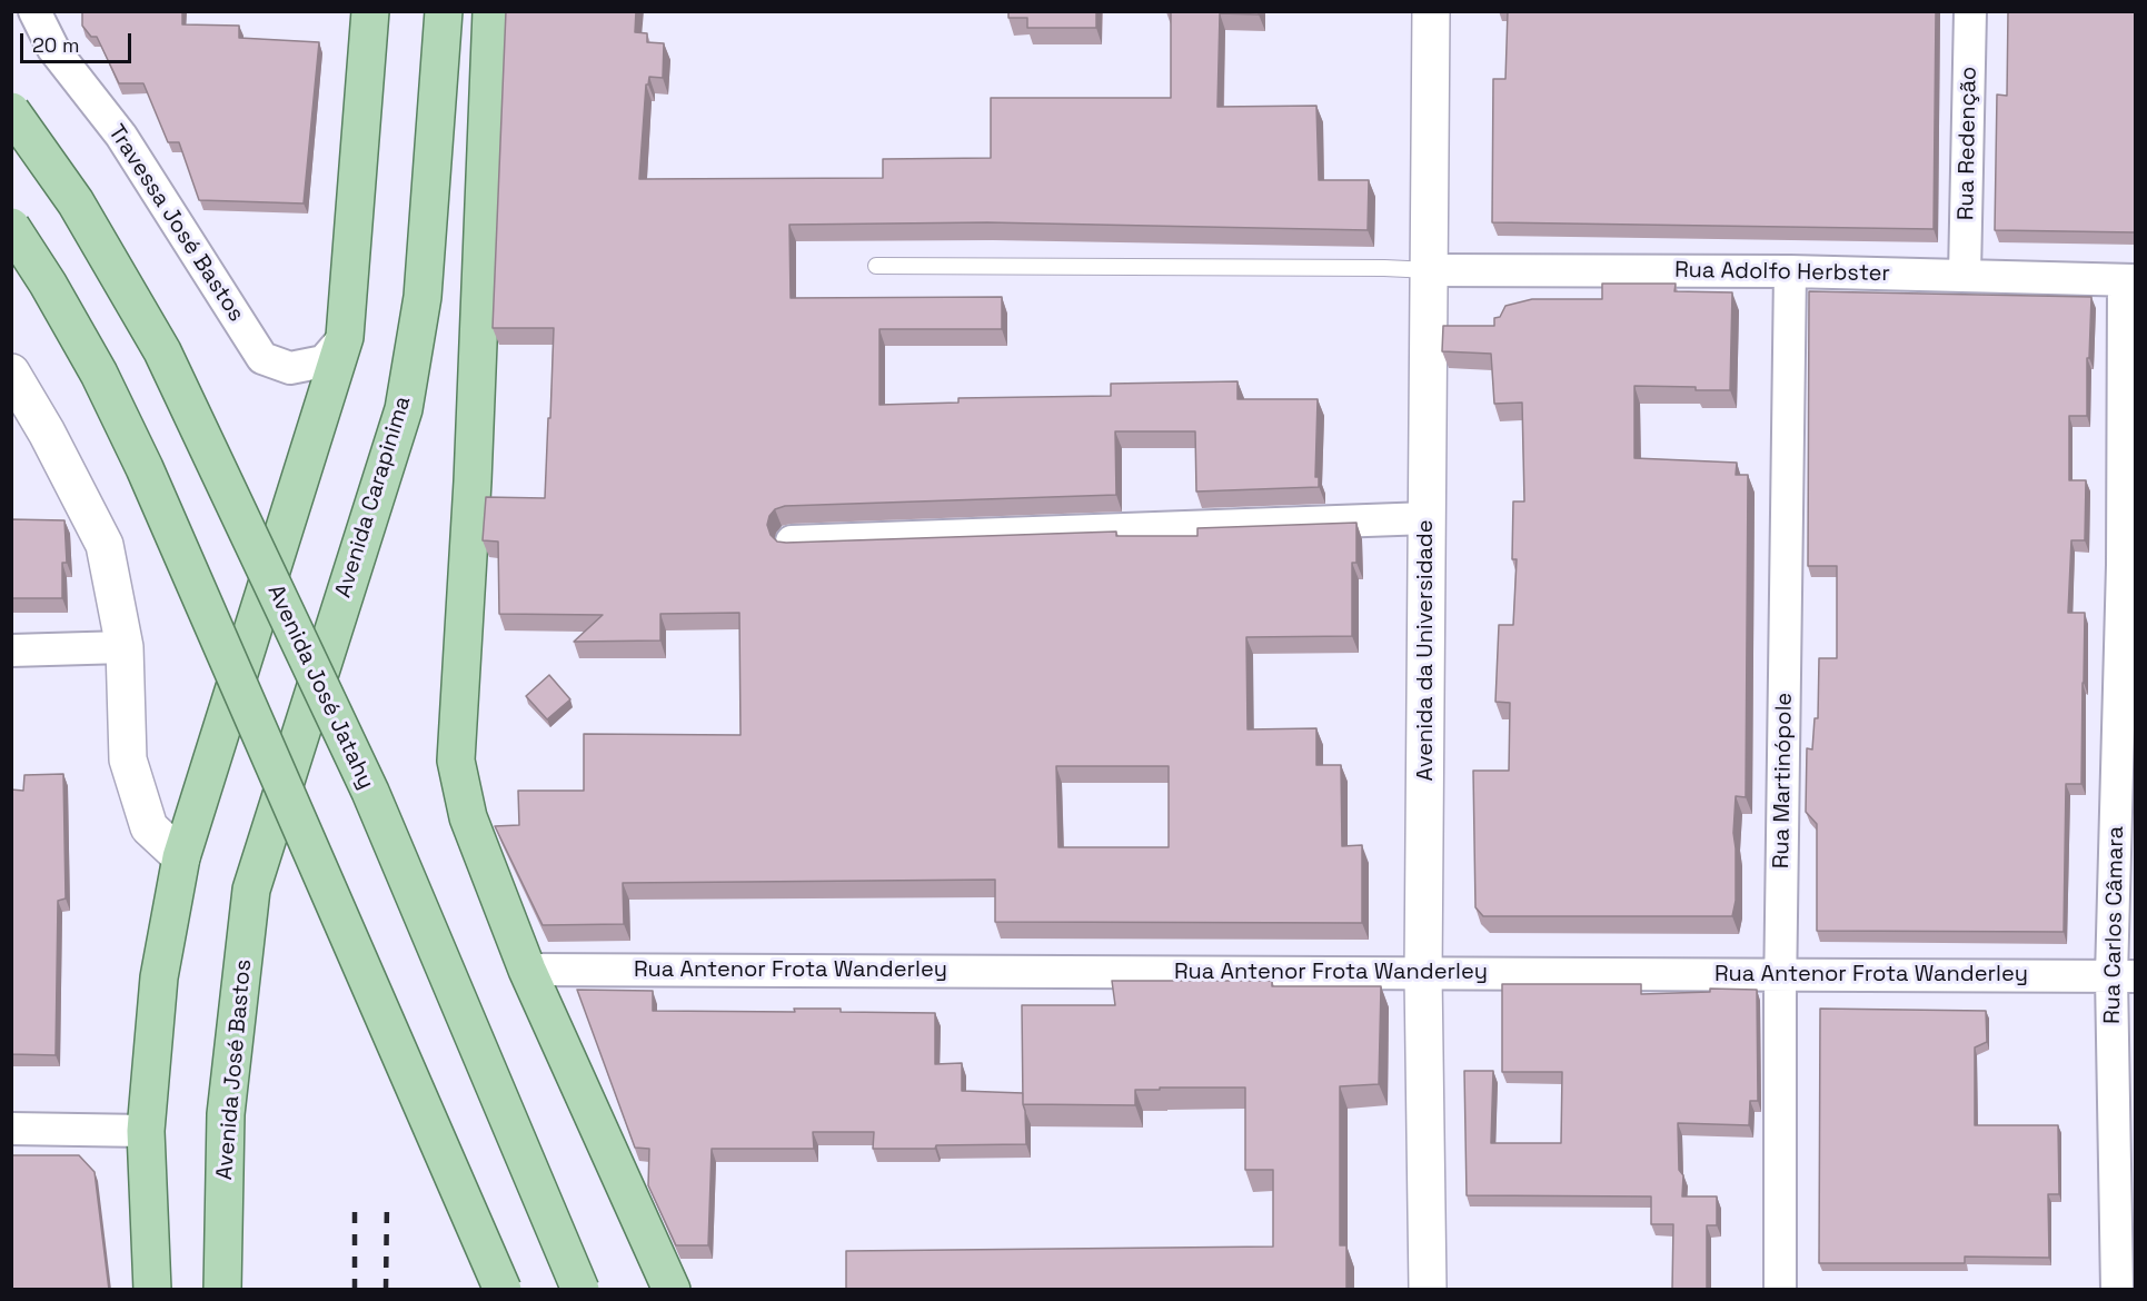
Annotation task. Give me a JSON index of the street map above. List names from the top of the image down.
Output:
{
  "streets": {
    "main road": [
      "Avenida Carapinima",
      "Avenida da Universidade",
      "Avenida José Jatahy",
      "Avenida José Bastos"
    ],
    "street": [
      "Rua Redenção",
      "Travessa José Bastos",
      "Rua Adolfo Herbster",
      "Rua Martinópole",
      "Rua Carlos Câmara",
      "Rua Antenor Frota Wanderley"
    ]
  },
  "crossings": [
    ["Rua Redenção", "Rua Adolfo Herbster"],
    ["Rua Adolfo Herbster", "Avenida da Universidade"],
    ["Rua Adolfo Herbster", "Rua Martinópole"],
    ["Rua Adolfo Herbster", "Rua Carlos Câmara"],
    ["Avenida Carapinima", "Avenida José Bastos"],
    ["Avenida da Universidade", "Rua Antenor Frota Wanderley"],
    ["Rua Martinópole", "Rua Antenor Frota Wanderley"],
    ["Rua Carlos Câmara", "Rua Antenor Frota Wanderley"]
  ],
  "scale_bar": "20 m"
}
